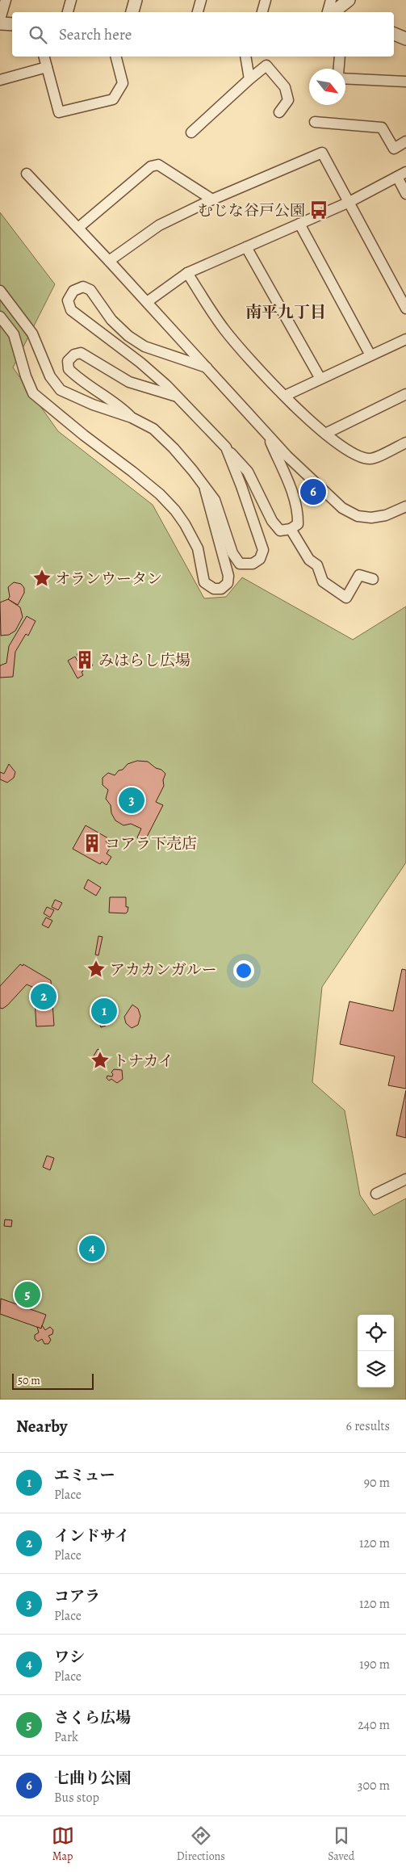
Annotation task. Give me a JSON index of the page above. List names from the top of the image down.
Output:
{
  "districts": ["南平九丁目"],
  "places": {
    "bus stop": ["むじな谷戸公園"],
    "place": ["オランウータン", "アカカンガルー", "トナカイ"],
    "building": ["みはらし広場", "コアラ下売店"]
  },
  "scale_bar": "50 m",
  "north": "bottom right",
  "page": {
    "search": "Search here",
    "pins": [
      "6",
      "3",
      "2",
      "1",
      "4",
      "5"
    ],
    "scale": "50 m",
    "heading": ["Nearby", "6 results"],
    "list": [
      {
        "mark": "1",
        "name": "エミュー",
        "note": "Place",
        "value": "90 m"
      },
      {
        "mark": "2",
        "name": "インドサイ",
        "note": "Place",
        "value": "120 m"
      },
      {
        "mark": "3",
        "name": "コアラ",
        "note": "Place",
        "value": "120 m"
      },
      {
        "mark": "4",
        "name": "ワシ",
        "note": "Place",
        "value": "190 m"
      },
      {
        "mark": "5",
        "name": "さくら広場",
        "note": "Park",
        "value": "240 m"
      },
      {
        "mark": "6",
        "name": "七曲り公園",
        "note": "Bus stop",
        "value": "300 m"
      }
    ],
    "nav": ["Map", "Directions", "Saved"]
  }
}
